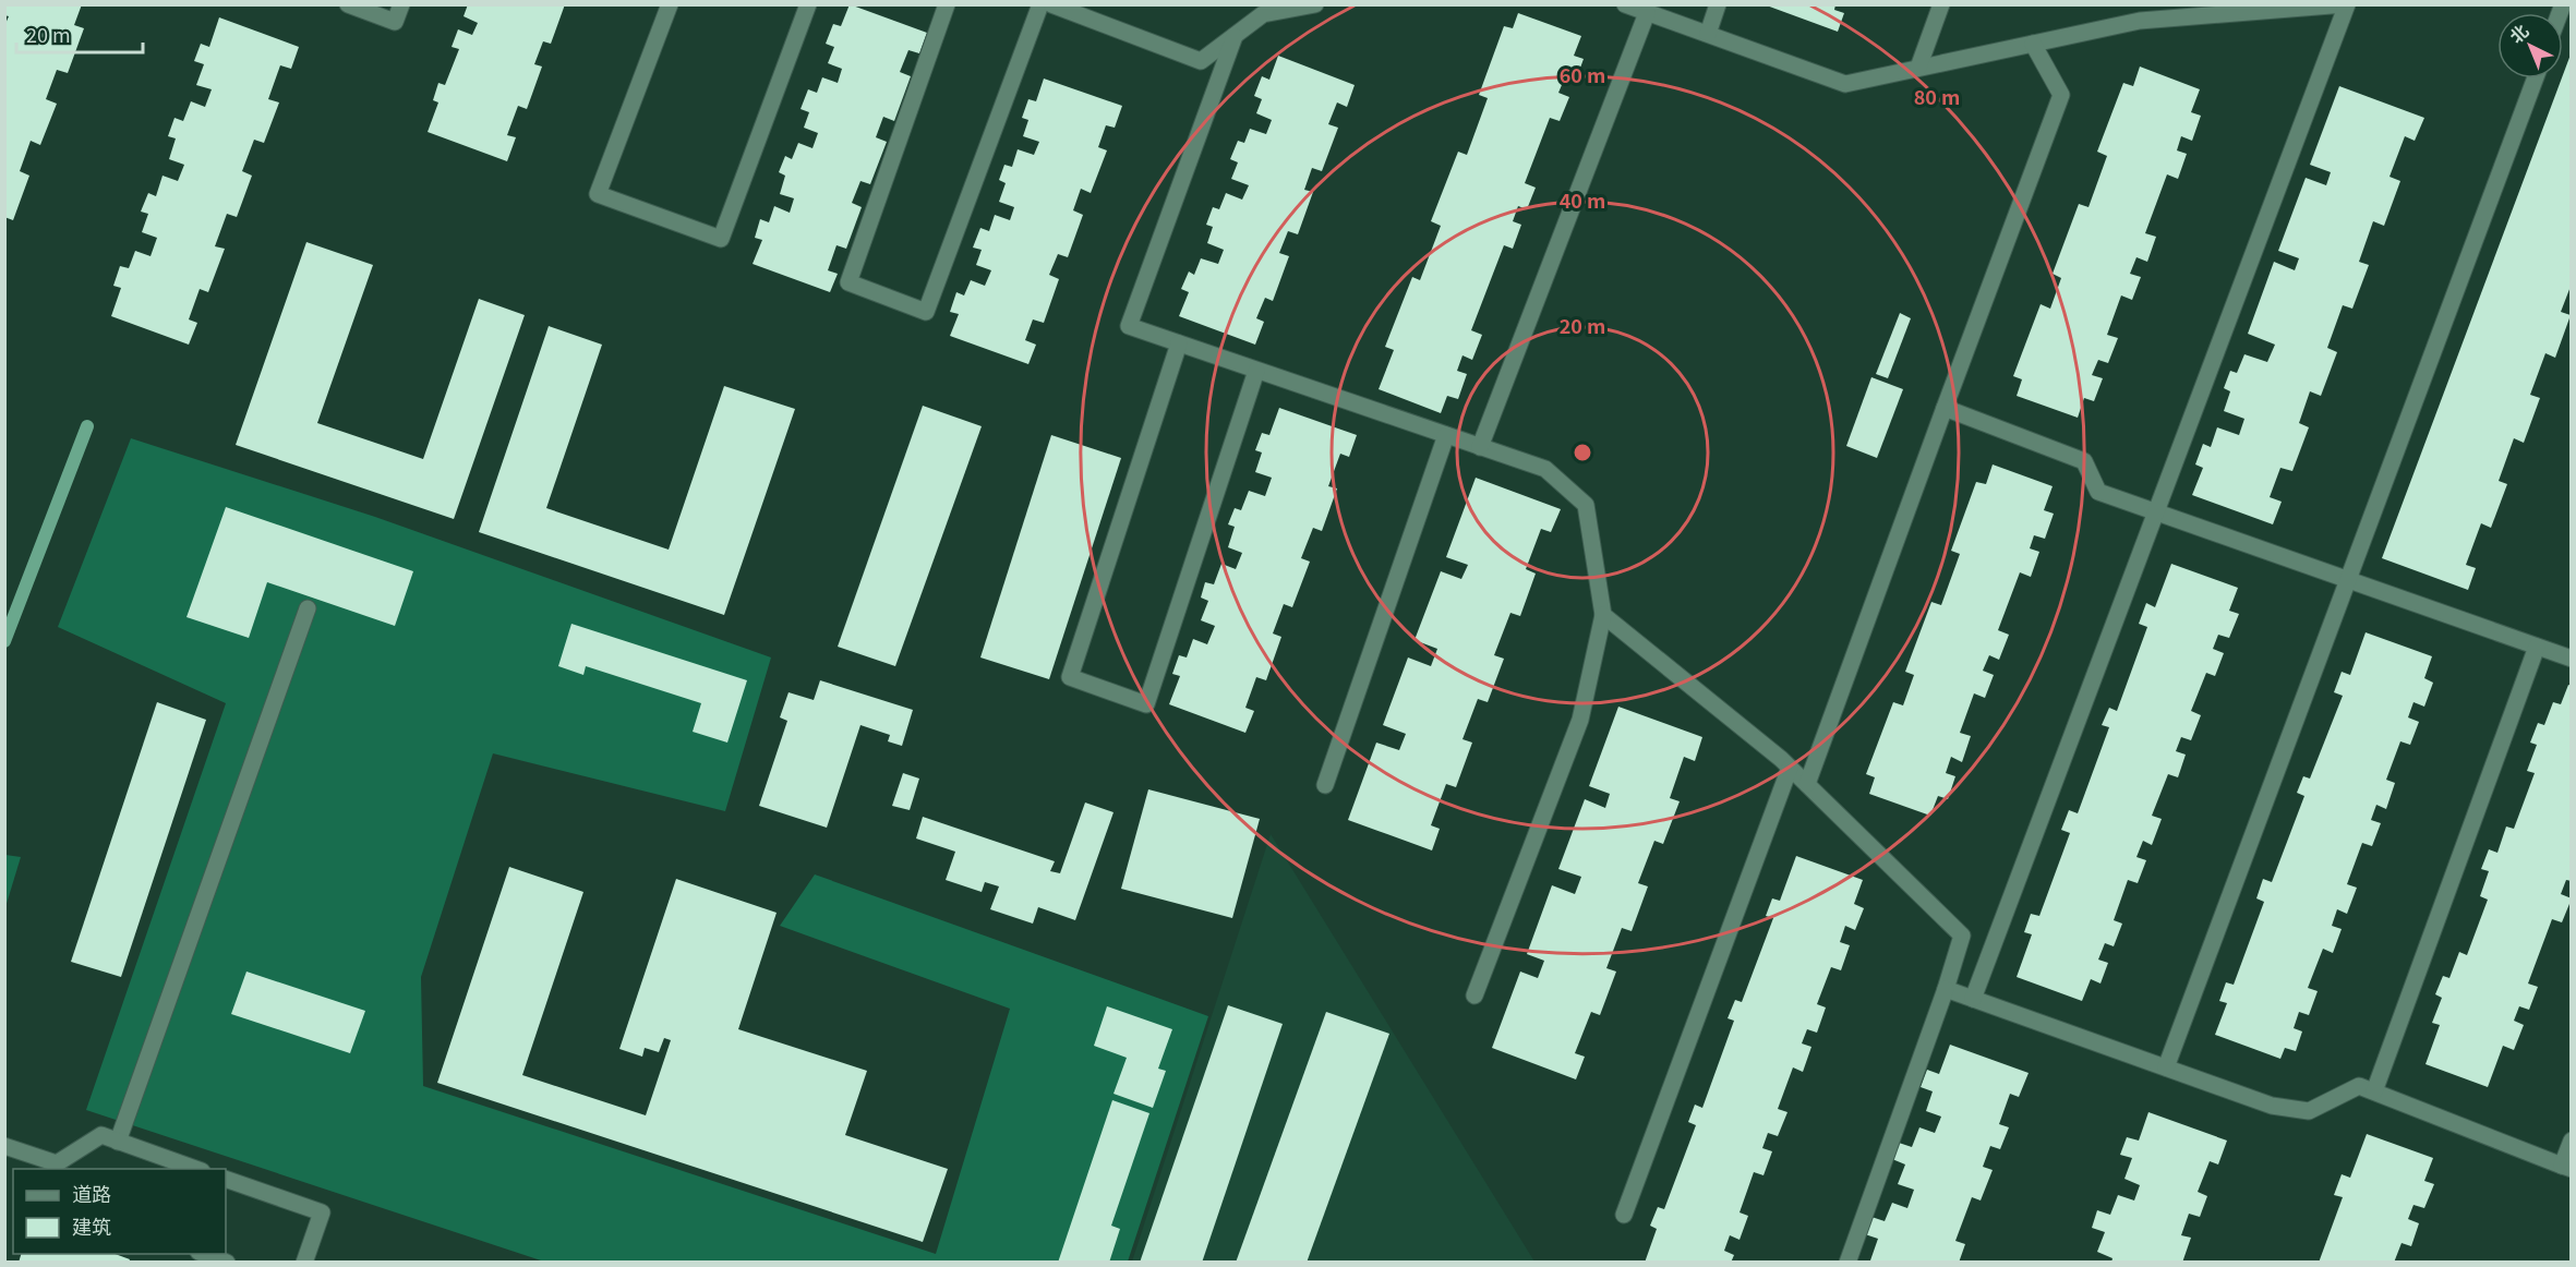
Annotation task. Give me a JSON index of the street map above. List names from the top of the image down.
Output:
{
  "legend": ["道路", "建筑"],
  "scale_bar": "20 m",
  "north": "top left",
  "rings": [
    "60 m",
    "80 m",
    "40 m",
    "20 m"
  ]
}
